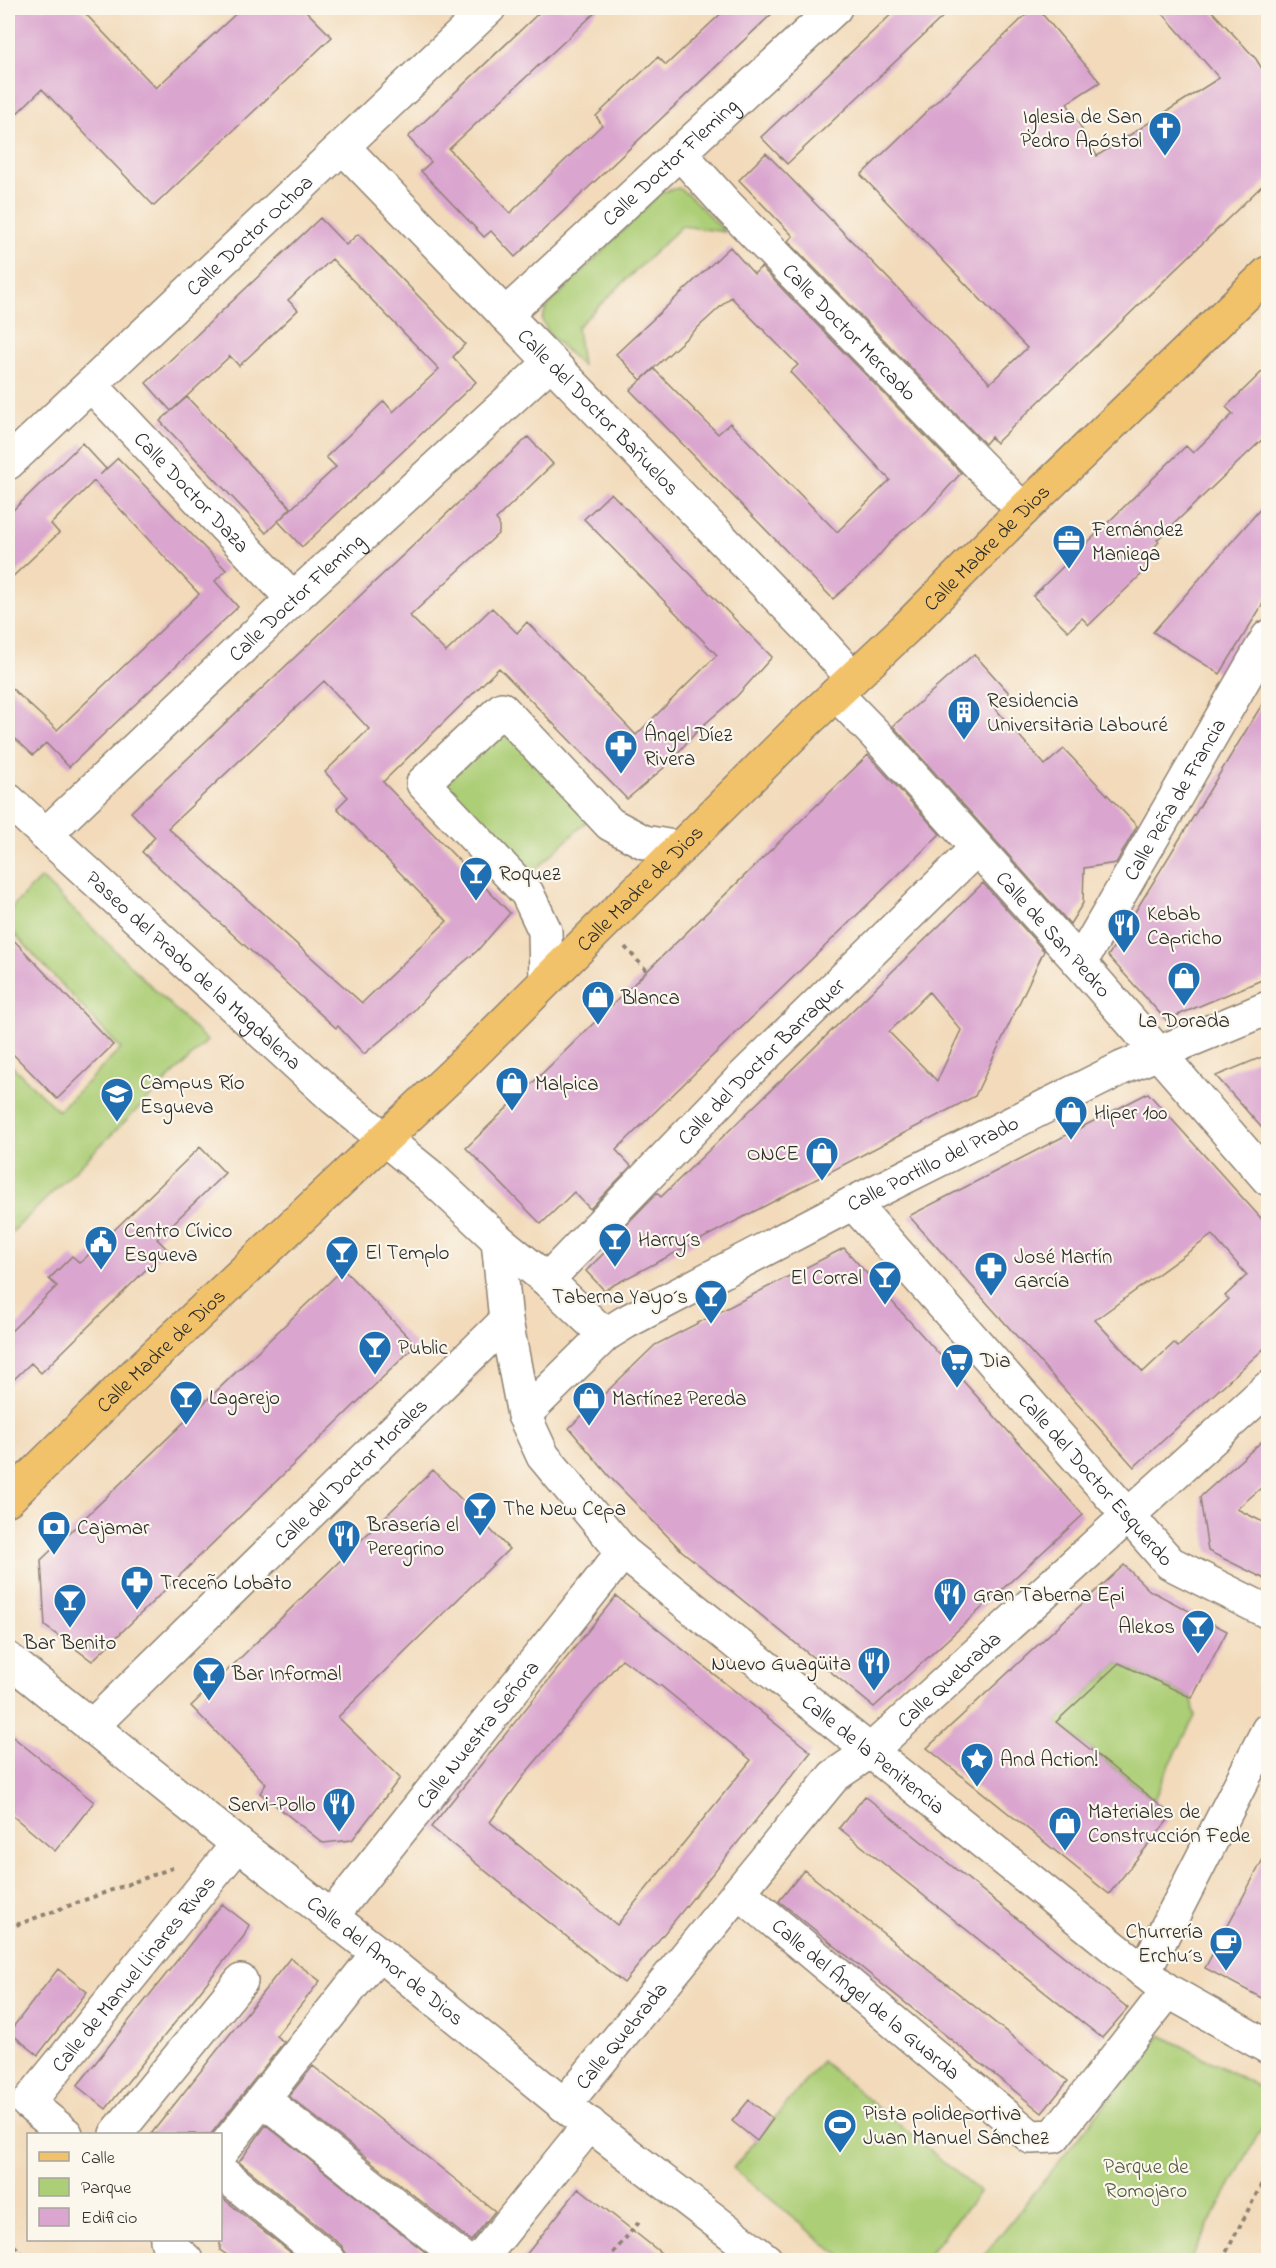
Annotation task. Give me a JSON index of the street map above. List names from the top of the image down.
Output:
{
  "streets": {
    "main road": ["Calle Madre de Dios"],
    "street": [
      "Calle Doctor Fleming",
      "Calle Doctor Ochoa",
      "Calle Doctor Mercado",
      "Calle del Doctor Bañuelos",
      "Calle Doctor Daza",
      "Calle Peña de Francia",
      "Calle de San Pedro",
      "Paseo del Prado de la Magdalena",
      "Calle del Doctor Barraquer",
      "Calle Portillo del Prado",
      "Calle del Doctor Morales",
      "Calle del Doctor Esquerdo",
      "Calle Quebrada",
      "Calle Nuestra Señora",
      "Calle de la Penitencia",
      "Calle del Amor de Dios",
      "Calle de Manuel Linares Rivas",
      "Calle del Ángel de la Guarda"
    ]
  },
  "crossings": [
    ["Calle Doctor Fleming", "Calle Doctor Mercado"],
    ["Calle Doctor Fleming", "Calle del Doctor Bañuelos"],
    ["Calle Doctor Fleming", "Calle Doctor Daza"],
    ["Calle Doctor Fleming", "Paseo del Prado de la Magdalena"],
    ["Calle Doctor Ochoa", "Calle del Doctor Bañuelos"],
    ["Calle Doctor Ochoa", "Calle Doctor Daza"],
    ["Calle Doctor Mercado", "Calle Madre de Dios"],
    ["Calle del Doctor Bañuelos", "Calle Madre de Dios"],
    ["Calle del Doctor Bañuelos", "Calle de San Pedro"],
    ["Calle Madre de Dios", "Calle de San Pedro"],
    ["Calle Madre de Dios", "Paseo del Prado de la Magdalena"],
    ["Calle Peña de Francia", "Calle de San Pedro"],
    ["Calle de San Pedro", "Calle del Doctor Barraquer"],
    ["Calle de San Pedro", "Calle Portillo del Prado"],
    ["Paseo del Prado de la Magdalena", "Calle del Doctor Barraquer"],
    ["Paseo del Prado de la Magdalena", "Calle Portillo del Prado"],
    ["Paseo del Prado de la Magdalena", "Calle de la Penitencia"],
    ["Calle Portillo del Prado", "Calle del Doctor Esquerdo"],
    ["Calle Portillo del Prado", "Calle de la Penitencia"],
    ["Calle del Doctor Morales", "Calle de la Penitencia"],
    ["Calle del Doctor Morales", "Calle del Amor de Dios"],
    ["Calle del Doctor Esquerdo", "Calle Quebrada"],
    ["Calle Quebrada", "Calle de la Penitencia"],
    ["Calle Quebrada", "Calle del Amor de Dios"],
    ["Calle Quebrada", "Calle del Ángel de la Guarda"],
    ["Calle Nuestra Señora", "Calle de la Penitencia"],
    ["Calle Nuestra Señora", "Calle del Amor de Dios"],
    ["Calle de la Penitencia", "Calle del Ángel de la Guarda"],
    ["Calle del Amor de Dios", "Calle de Manuel Linares Rivas"]
  ],
  "parks": ["Parque de Romojaro"],
  "places": {
    "church": ["Iglesia de San Pedro Apóstol"],
    "office": ["Fernández Maniega"],
    "building": ["Residencia Universitaria Labouré"],
    "pharmacy": ["Ángel Díez Rivera", "José Martín García", "Treceño Lobato"],
    "bar": [
      "Roquez",
      "Harry´s",
      "El Templo",
      "El Corral",
      "Taberna Yayo´s",
      "Public",
      "Lagarejo",
      "The New Cepa",
      "Bar Benito",
      "Alekos",
      "Bar Informal"
    ],
    "restaurant": [
      "Kebab Capricho",
      "Brasería el Peregrino",
      "Gran Taberna Epi",
      "Nuevo Guagüita",
      "Servi-Pollo"
    ],
    "shop": [
      "La Dorada",
      "Blanca",
      "Malpica",
      "Hiper 100",
      "ONCE",
      "Martínez Pereda",
      "Materiales de Construcción Fede"
    ],
    "school or university": ["Campus Río Esgueva"],
    "public building": ["Centro Cívico Esgueva"],
    "supermarket": ["Dia"],
    "bank": ["Cajamar"],
    "place": ["And Action!"],
    "cafe": ["Churrería Erchu´s"],
    "sports": ["Pista polideportiva Juan Manuel Sánchez"]
  },
  "legend": ["Calle", "Parque", "Edificio"]
}
